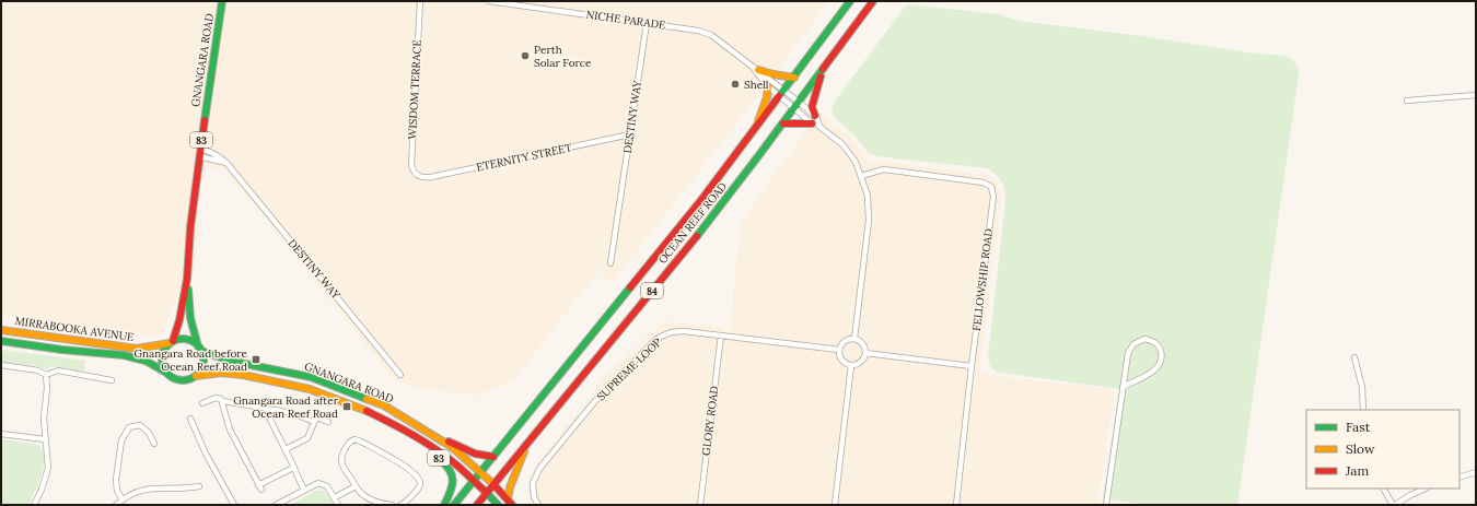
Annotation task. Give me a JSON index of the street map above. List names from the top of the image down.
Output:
{
  "streets": {
    "main road": [
      "GNANGARA ROAD",
      "83",
      "OCEAN REEF ROAD",
      "84",
      "MIRRABOOKA AVENUE"
    ],
    "street": [
      "NICHE PARADE",
      "WISDOM TERRACE",
      "DESTINY WAY",
      "ETERNITY STREET",
      "FELLOWSHIP ROAD",
      "SUPREME LOOP",
      "GLORY ROAD"
    ]
  },
  "crossings": [
    ["NICHE PARADE", "DESTINY WAY"],
    ["NICHE PARADE", "OCEAN REEF ROAD"],
    ["GNANGARA ROAD", "DESTINY WAY"],
    ["GNANGARA ROAD", "83"],
    ["GNANGARA ROAD", "OCEAN REEF ROAD"],
    ["GNANGARA ROAD", "84"],
    ["GNANGARA ROAD", "MIRRABOOKA AVENUE"],
    ["WISDOM TERRACE", "ETERNITY STREET"],
    ["DESTINY WAY", "ETERNITY STREET"],
    ["83", "MIRRABOOKA AVENUE"],
    ["OCEAN REEF ROAD", "84"],
    ["SUPREME LOOP", "GLORY ROAD"]
  ],
  "places": {
    "other": ["Perth Solar Force", "Shell"],
    "transit": ["Gnangara Road before Ocean Reef Road", "Gnangara Road after Ocean Reef Road"]
  },
  "legend": ["Fast", "Slow", "Jam"]
}
